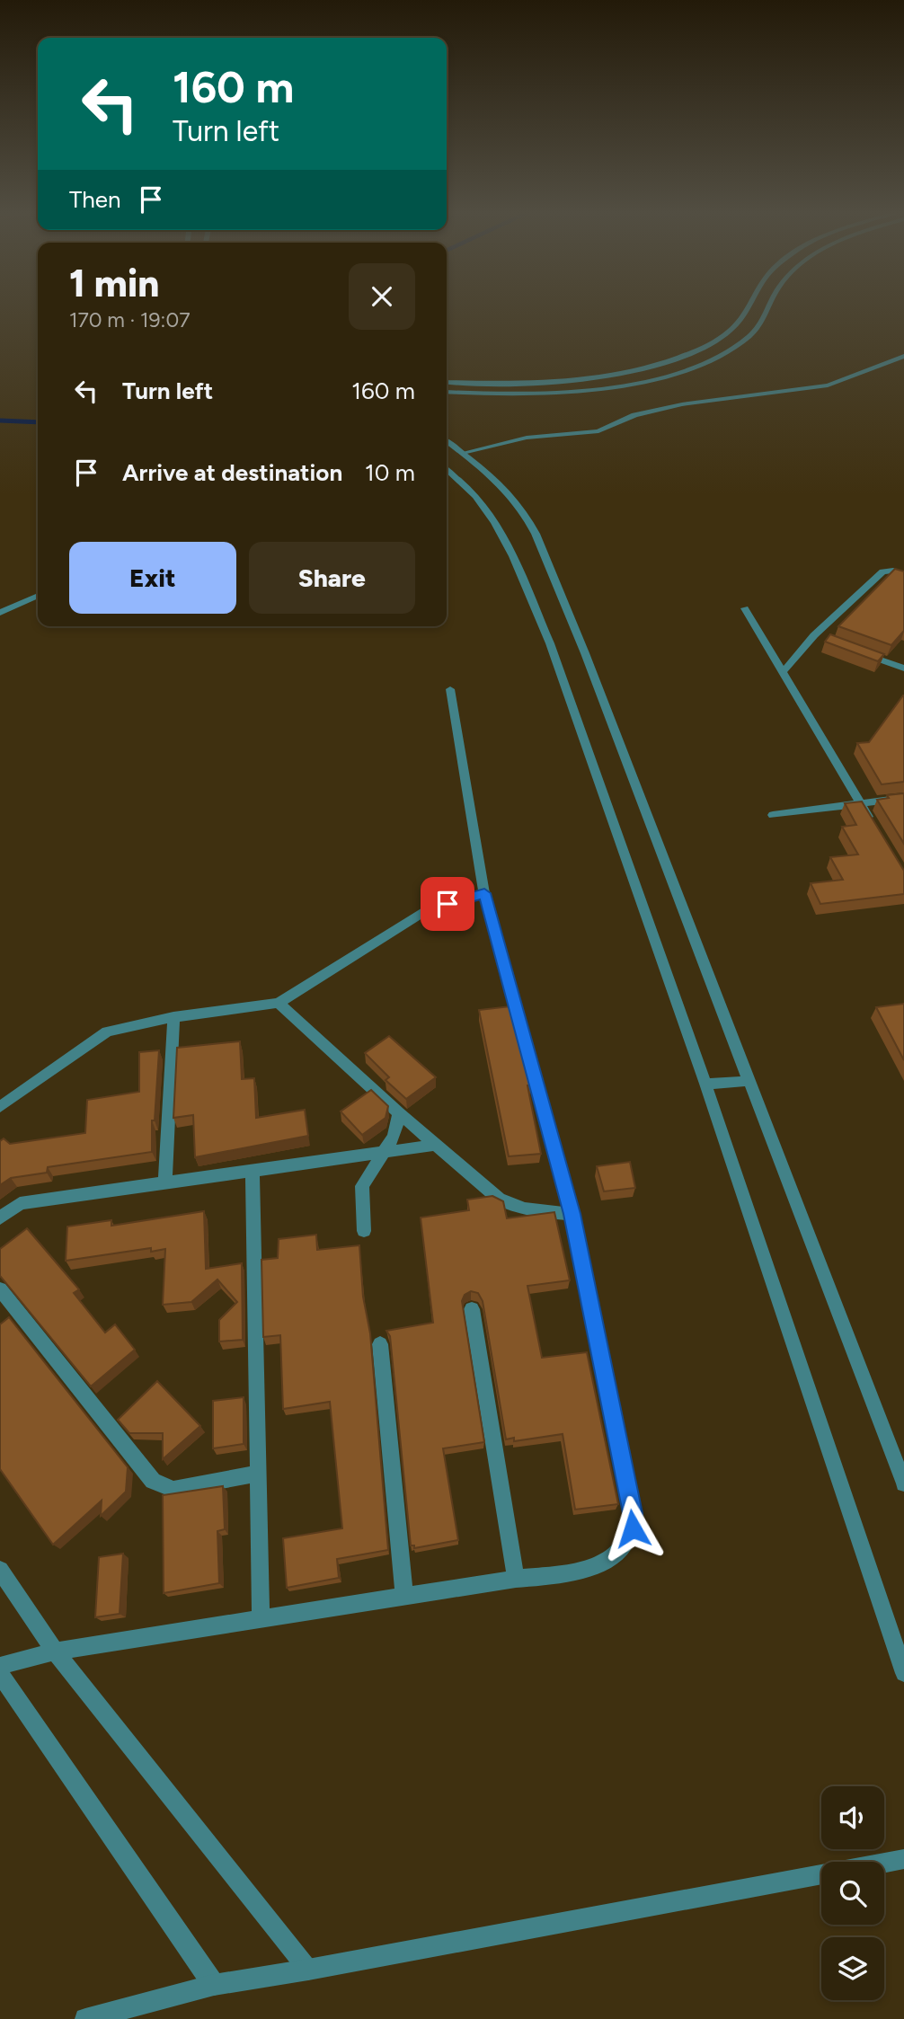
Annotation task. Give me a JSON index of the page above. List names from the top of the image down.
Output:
{
  "page": {
    "turn": ["160 m", "Turn left"],
    "then": "Then",
    "heading": ["1 min", "170 m · 19:07"],
    "list": [
      {
        "name": "Turn left",
        "value": "160 m"
      },
      {
        "name": "Arrive at destination",
        "value": "10 m"
      }
    ],
    "buttons": ["Exit", "Share"]
  }
}
